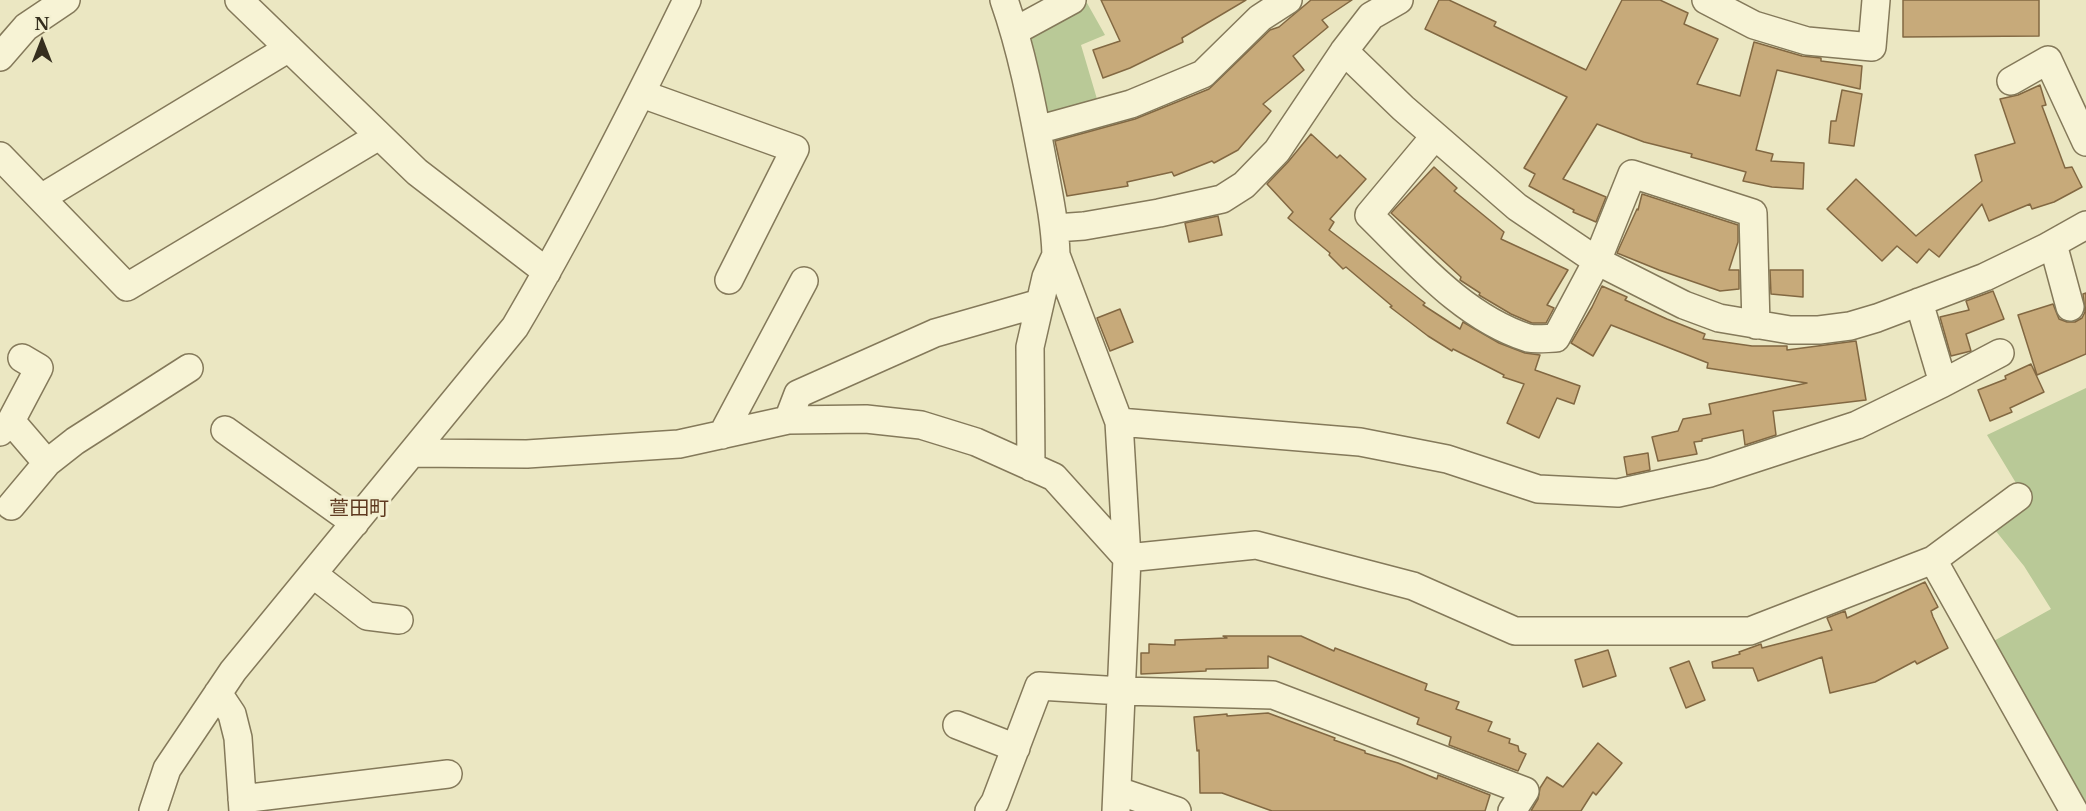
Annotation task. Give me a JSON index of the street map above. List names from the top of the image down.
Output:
{
  "districts": ["萱田町"],
  "north": "top"
}
